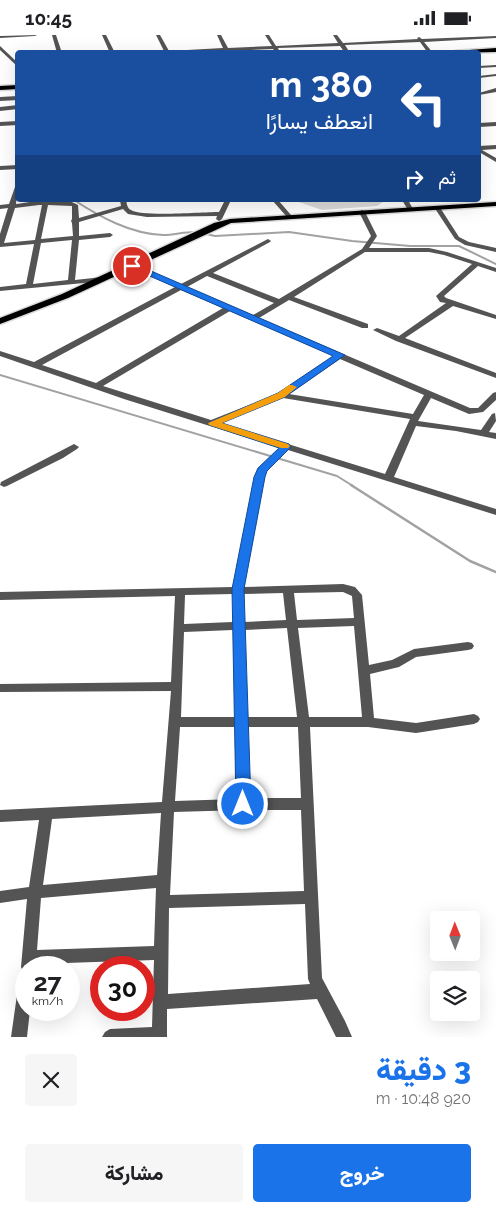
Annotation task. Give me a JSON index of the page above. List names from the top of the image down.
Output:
{
  "north": "top",
  "page": {
    "status": "10:45",
    "turn": ["380 m", "انعطف يسارًا"],
    "then": "ثم",
    "speed": "27 km/h",
    "limit": "30",
    "heading": ["3 دقيقة", "920 m · 10:48"],
    "buttons": ["خروج", "مشاركة"]
  }
}
